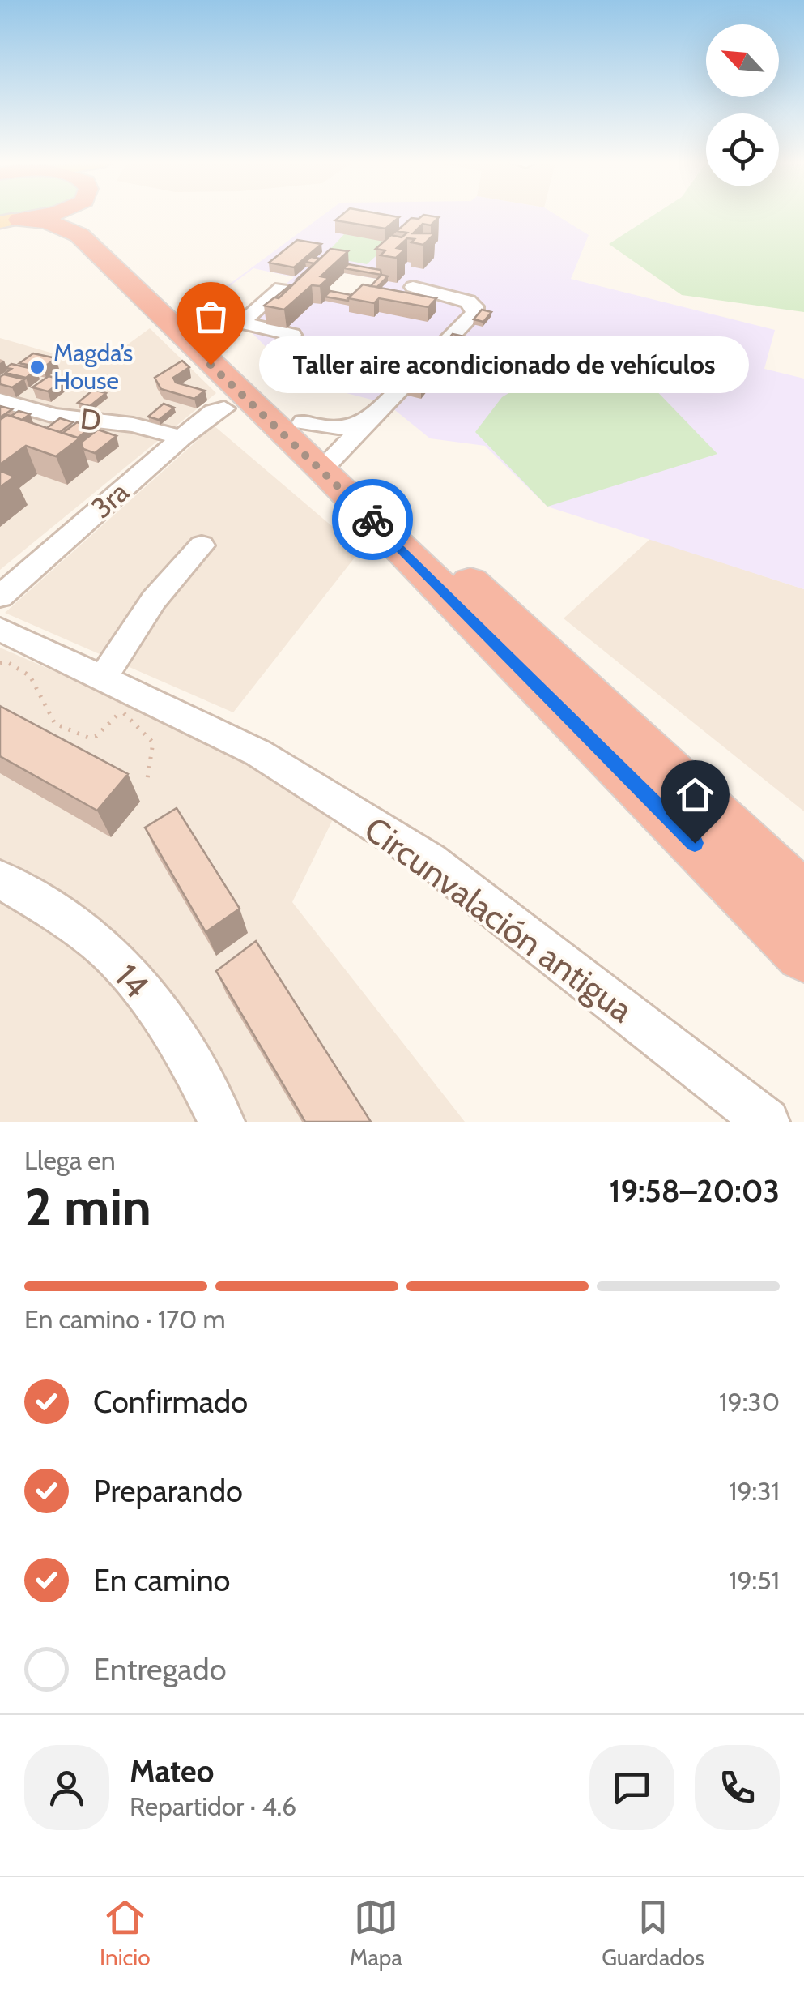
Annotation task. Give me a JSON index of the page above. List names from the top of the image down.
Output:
{
  "streets": {
    "street": [
      "D",
      "3ra",
      "Circunvalación antigua",
      "14"
    ]
  },
  "crossings": [
    ["D", "3ra"]
  ],
  "places": ["Taller aire acondicionado de vehículos", "Magda’s House"],
  "north": "top left",
  "page": {
    "bubble": "Taller aire acondicionado de vehículos",
    "heading": ["2 min", "Llega en", "19:58–20:03"],
    "panel": ["Mateo", "Repartidor · 4.6"],
    "bar": "En camino · 170 m",
    "list": [
      ["Confirmado", "19:30"],
      ["Preparando", "19:31"],
      ["En camino", "19:51"],
      "Entregado"
    ],
    "tabs": ["Inicio", "Mapa", "Guardados"]
  }
}
